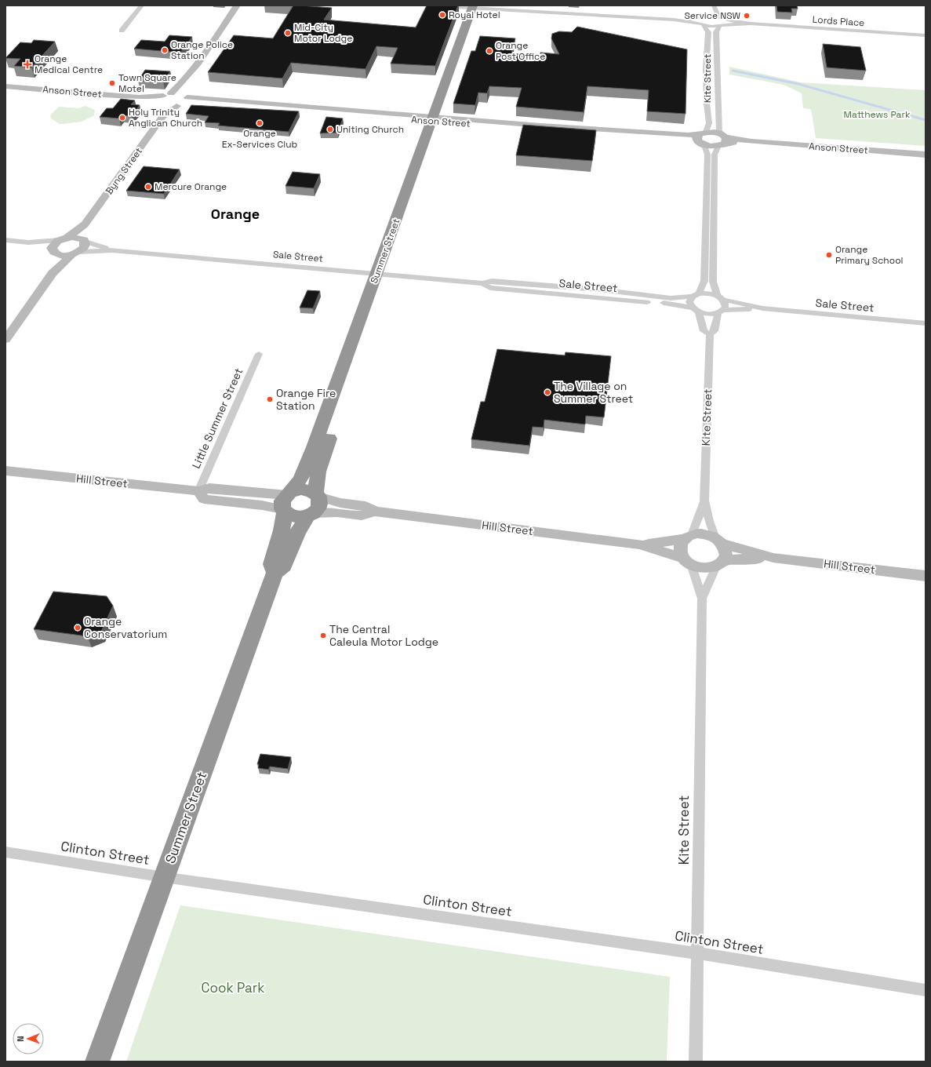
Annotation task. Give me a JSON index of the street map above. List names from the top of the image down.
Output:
{
  "streets": {
    "highway": ["Summer Street"],
    "street": [
      "Lords Place",
      "Kite Street",
      "Anson Street",
      "Byng Street",
      "Sale Street",
      "Little Summer Street",
      "Hill Street",
      "Clinton Street"
    ]
  },
  "crossings": [
    ["Lords Place", "Kite Street"],
    ["Kite Street", "Anson Street"],
    ["Kite Street", "Sale Street"],
    ["Kite Street", "Hill Street"],
    ["Kite Street", "Clinton Street"],
    ["Anson Street", "Byng Street"],
    ["Anson Street", "Summer Street"],
    ["Byng Street", "Sale Street"],
    ["Summer Street", "Sale Street"],
    ["Summer Street", "Hill Street"],
    ["Summer Street", "Clinton Street"],
    ["Little Summer Street", "Hill Street"]
  ],
  "districts": ["Orange"],
  "parks": ["Matthews Park", "Cook Park"],
  "places": {
    "other": [
      "Royal Hotel",
      "Service NSW",
      "Mid-City Motor Lodge",
      "Orange Police Station",
      "Orange Post Office",
      "Town Square Motel",
      "Holy Trinity Anglican Church",
      "Orange Ex-Services Club",
      "Uniting Church",
      "Mercure Orange",
      "Orange Primary School",
      "The Village on Summer Street",
      "Orange Fire Station",
      "Orange Conservatorium",
      "The Central Caleula Motor Lodge"
    ],
    "health": ["Orange Medical Centre"]
  },
  "north": "left"
}
